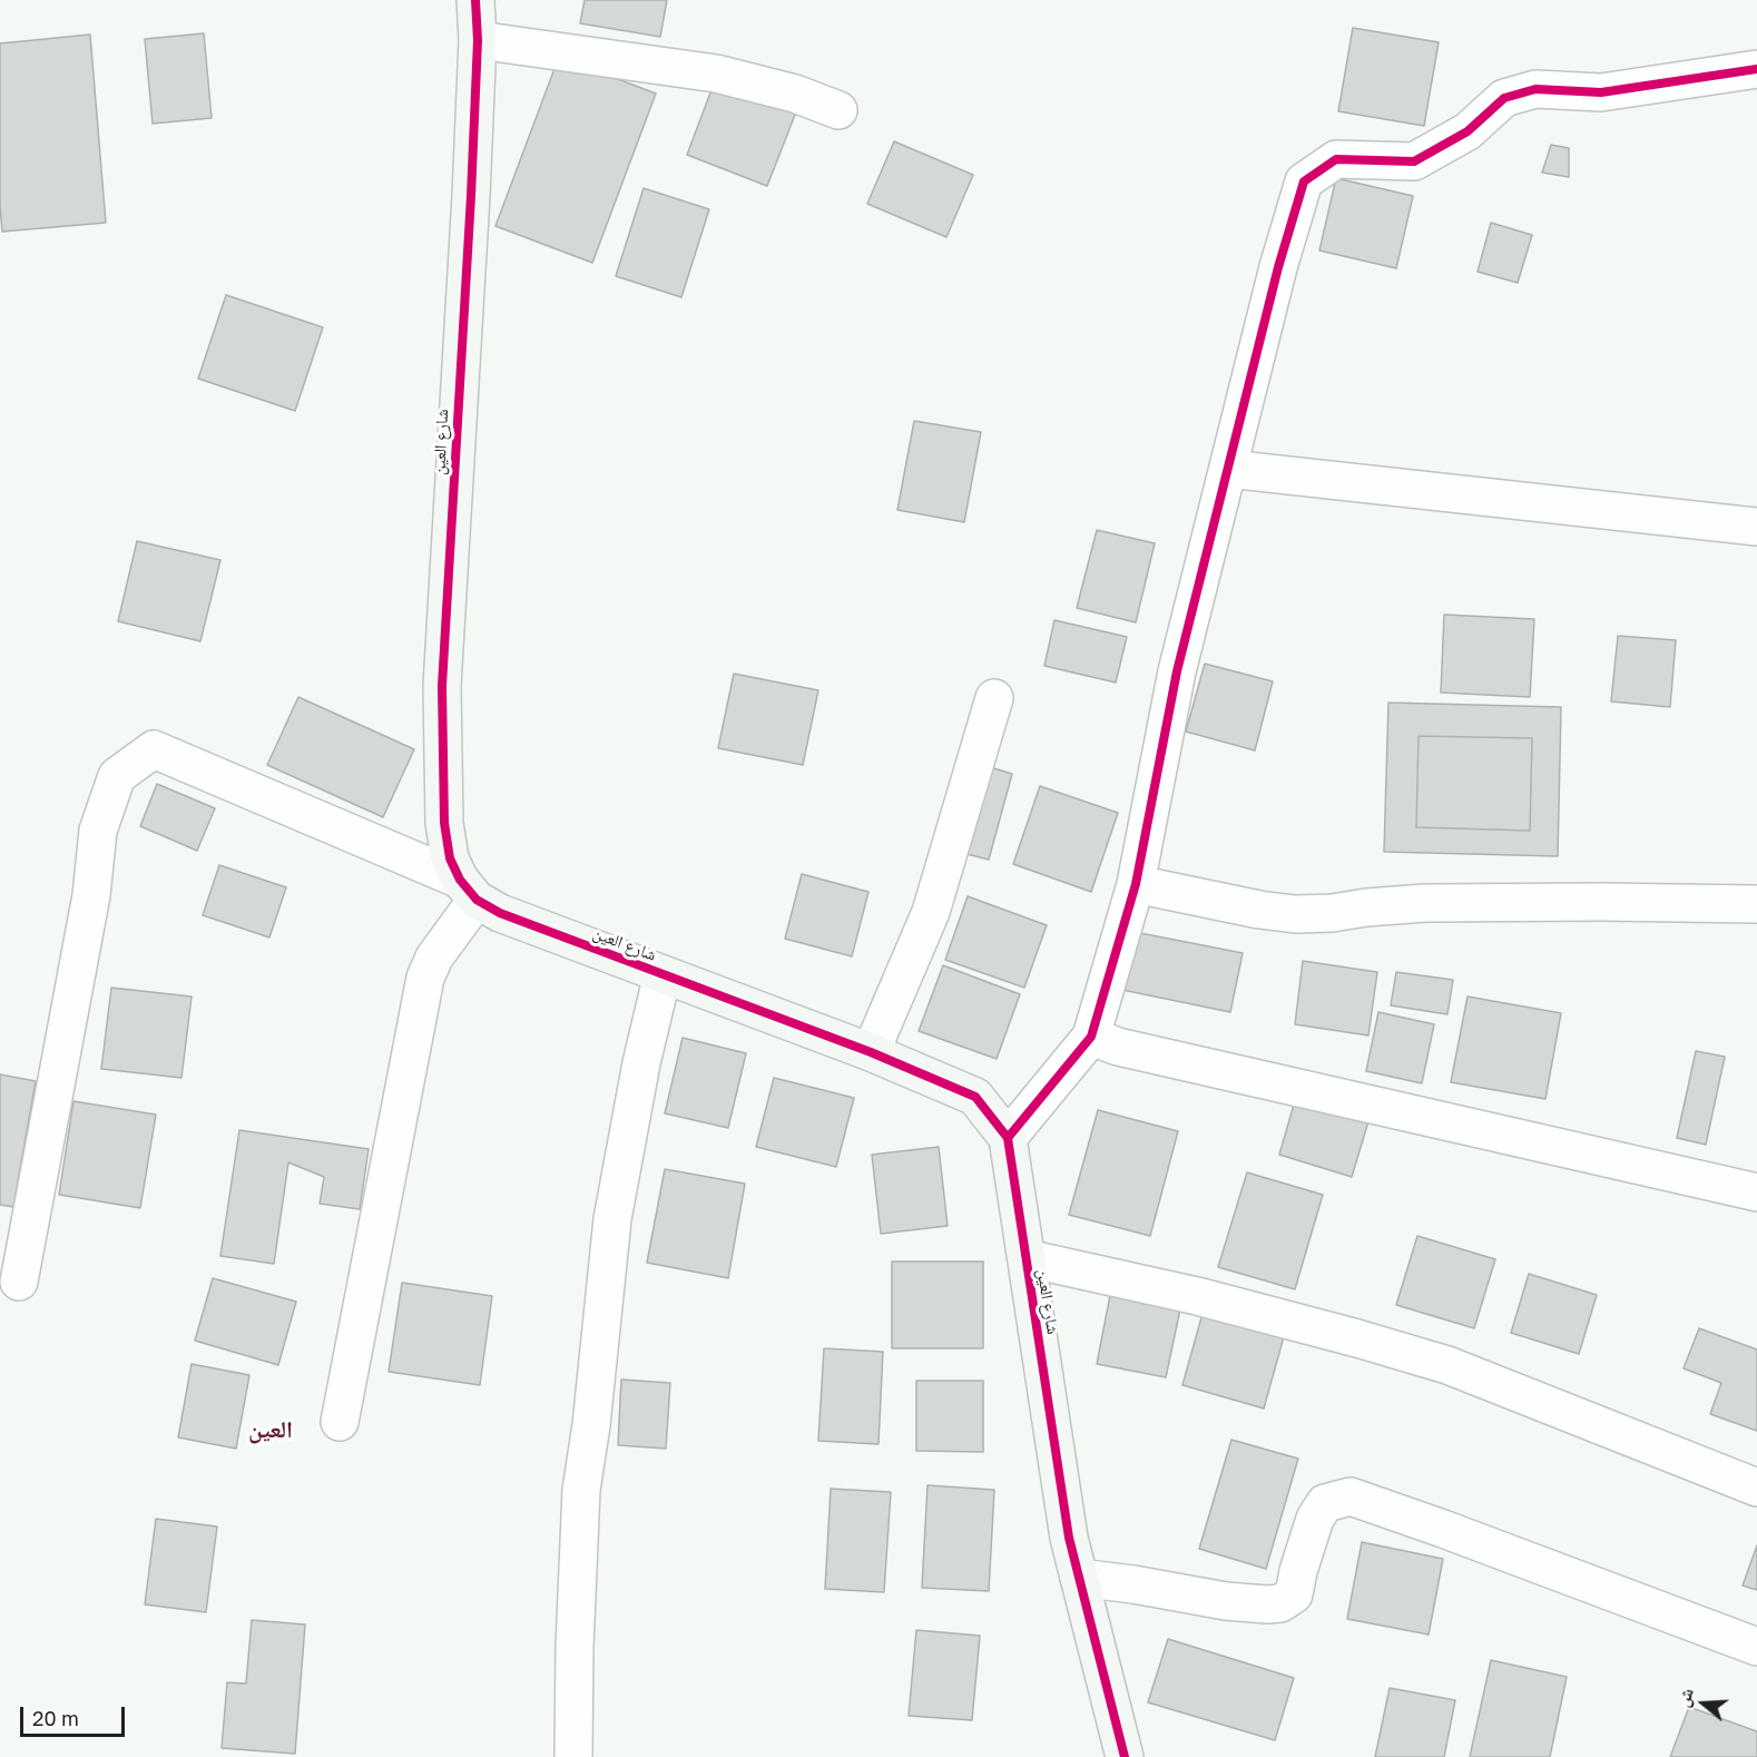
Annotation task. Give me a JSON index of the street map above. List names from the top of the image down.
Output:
{
  "streets": {
    "street": ["شارع العين"]
  },
  "districts": ["العين"],
  "scale_bar": "20 m",
  "north": "left"
}
